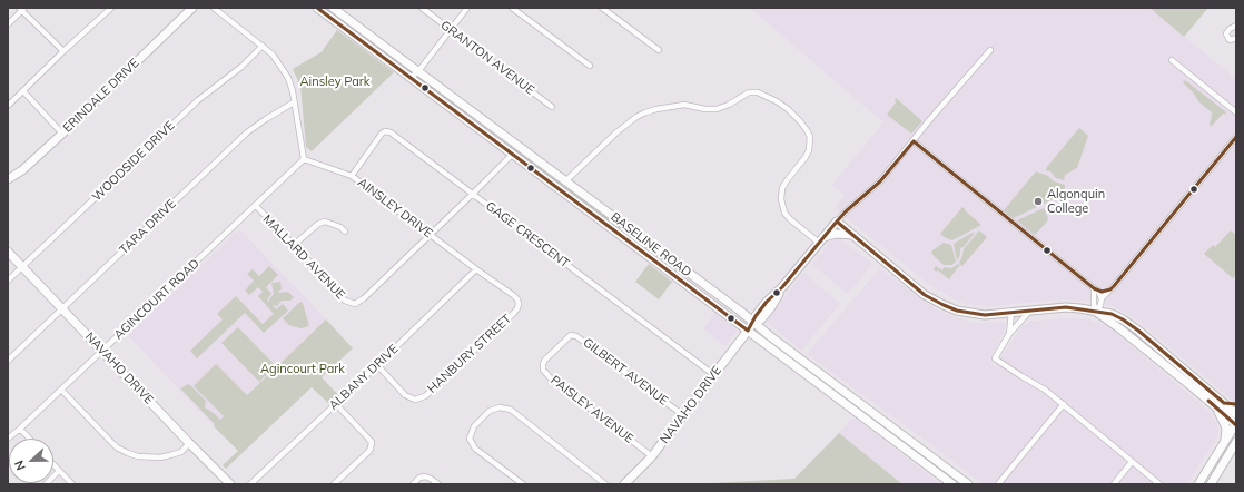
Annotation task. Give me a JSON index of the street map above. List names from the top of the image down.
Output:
{
  "streets": {
    "main road": ["ERINDALE DRIVE", "BASELINE ROAD", "NAVAHO DRIVE"],
    "street": [
      "GRANTON AVENUE",
      "WOODSIDE DRIVE",
      "AINSLEY DRIVE",
      "TARA DRIVE",
      "GAGE CRESCENT",
      "MALLARD AVENUE",
      "AGINCOURT ROAD",
      "HANBURY STREET",
      "GILBERT AVENUE",
      "ALBANY DRIVE",
      "PAISLEY AVENUE"
    ]
  },
  "crossings": [
    ["WOODSIDE DRIVE", "NAVAHO DRIVE"],
    ["AINSLEY DRIVE", "GAGE CRESCENT"],
    ["AINSLEY DRIVE", "MALLARD AVENUE"],
    ["AINSLEY DRIVE", "AGINCOURT ROAD"],
    ["AINSLEY DRIVE", "HANBURY STREET"],
    ["AINSLEY DRIVE", "ALBANY DRIVE"],
    ["TARA DRIVE", "NAVAHO DRIVE"],
    ["GAGE CRESCENT", "NAVAHO DRIVE"],
    ["BASELINE ROAD", "NAVAHO DRIVE"],
    ["MALLARD AVENUE", "AGINCOURT ROAD"],
    ["AGINCOURT ROAD", "NAVAHO DRIVE"],
    ["HANBURY STREET", "ALBANY DRIVE"],
    ["NAVAHO DRIVE", "GILBERT AVENUE"],
    ["NAVAHO DRIVE", "PAISLEY AVENUE"],
    ["GILBERT AVENUE", "PAISLEY AVENUE"]
  ],
  "parks": ["Ainsley Park", "Agincourt Park"],
  "places": ["Algonquin College"],
  "north": "left"
}
